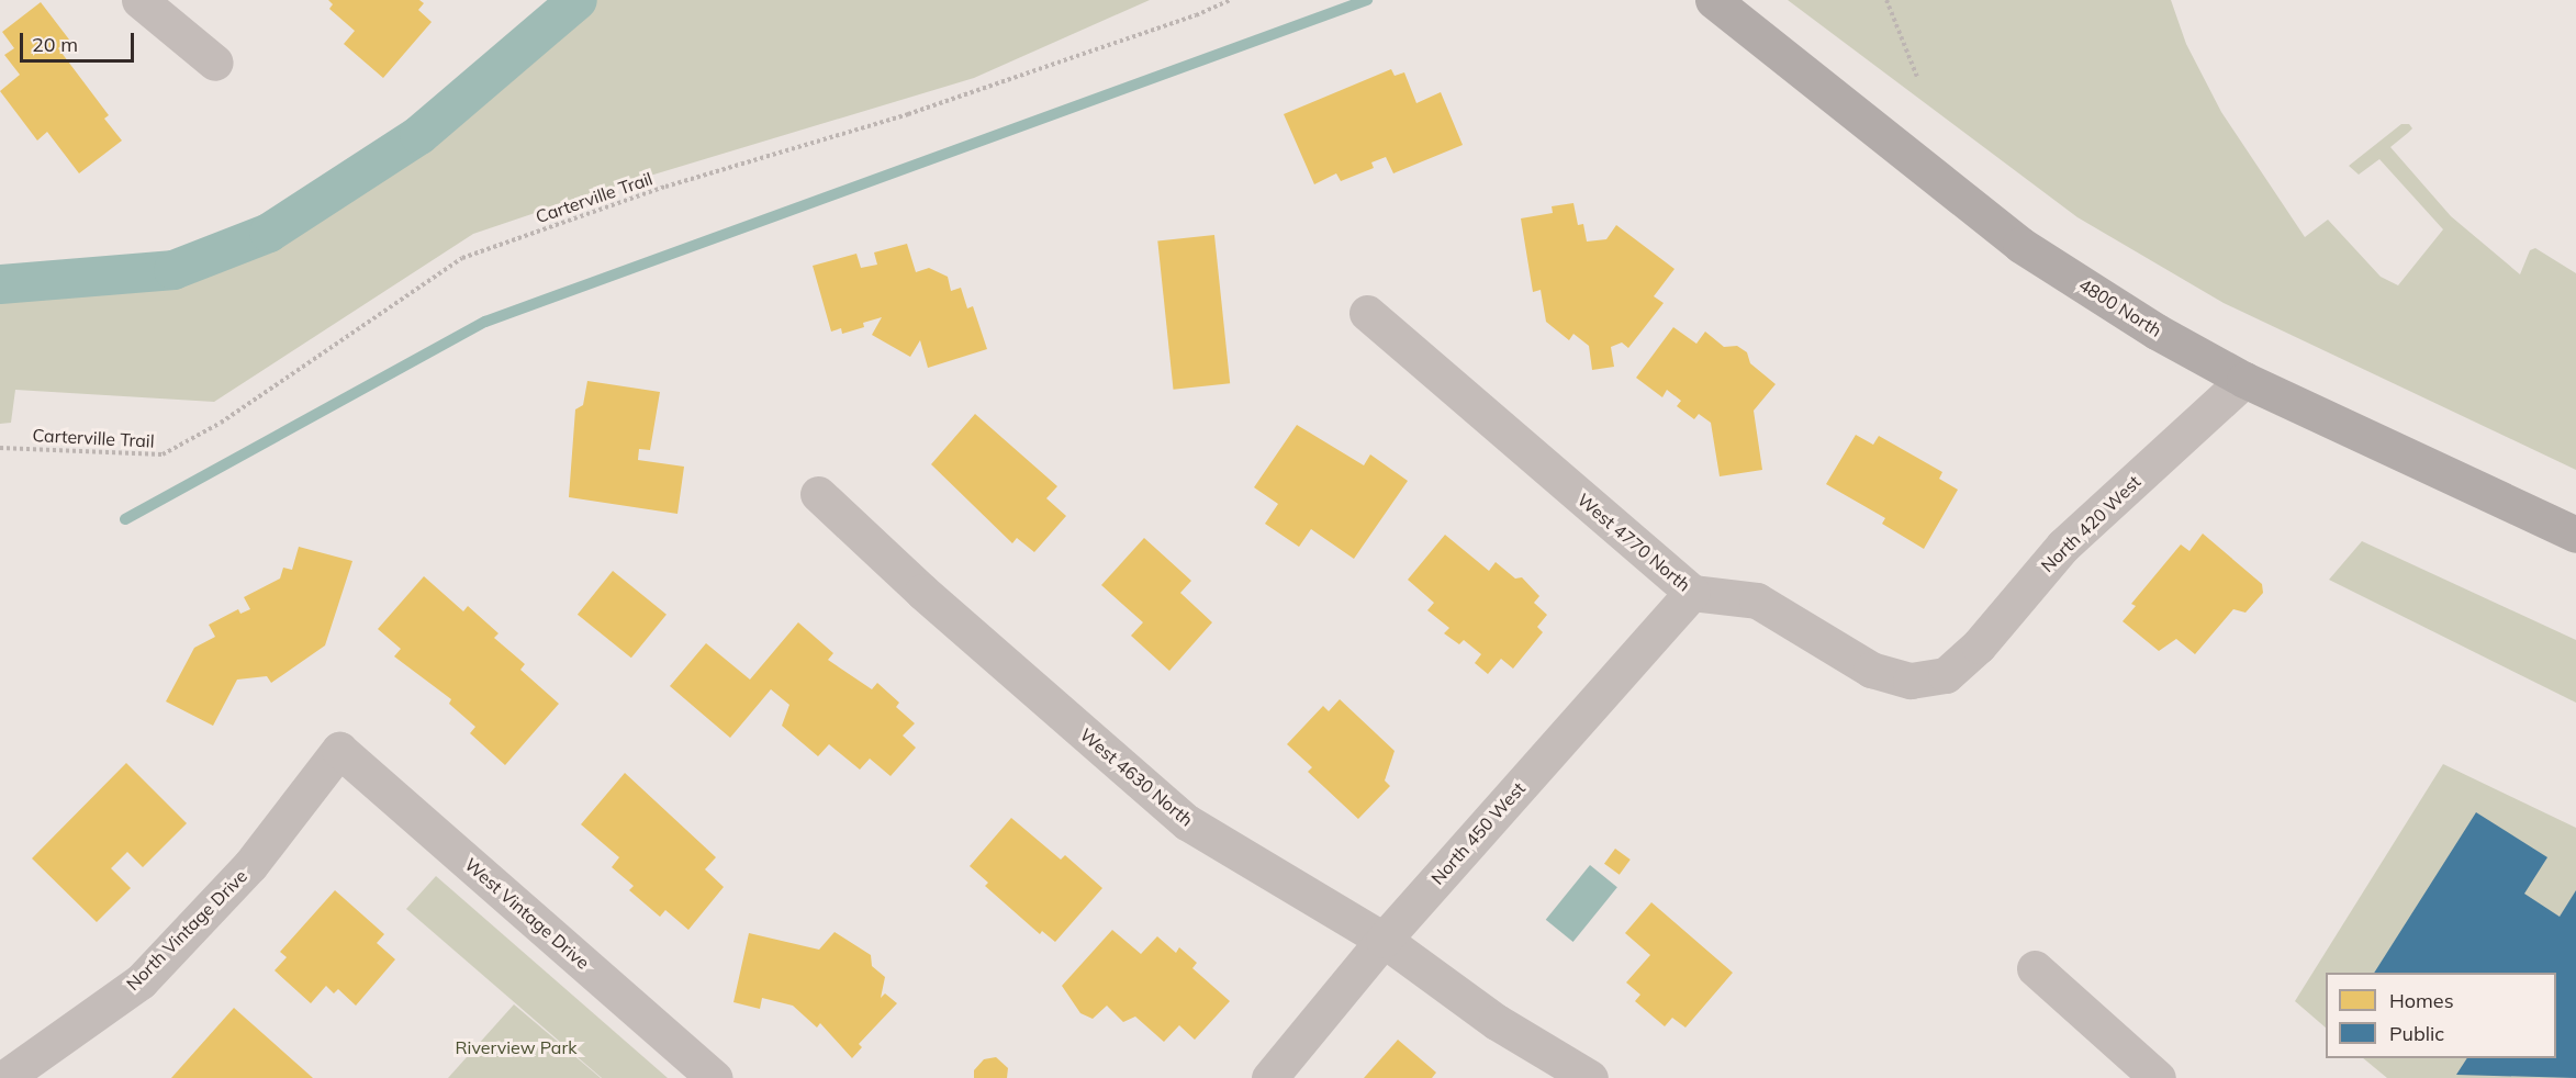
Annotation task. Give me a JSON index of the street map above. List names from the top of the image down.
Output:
{
  "streets": {
    "main road": ["4800 North"],
    "street": [
      "North 420 West",
      "West 4770 North",
      "West 4630 North",
      "North 450 West",
      "West Vintage Drive",
      "North Vintage Drive"
    ],
    "path": ["Carterville Trail"]
  },
  "crossings": [
    ["4800 North", "North 420 West"],
    ["North 420 West", "West 4770 North"],
    ["West 4770 North", "North 450 West"],
    ["West 4630 North", "North 450 West"],
    ["West Vintage Drive", "North Vintage Drive"]
  ],
  "parks": ["Riverview Park"],
  "legend": ["Homes", "Public"],
  "scale_bar": "20 m"
}
